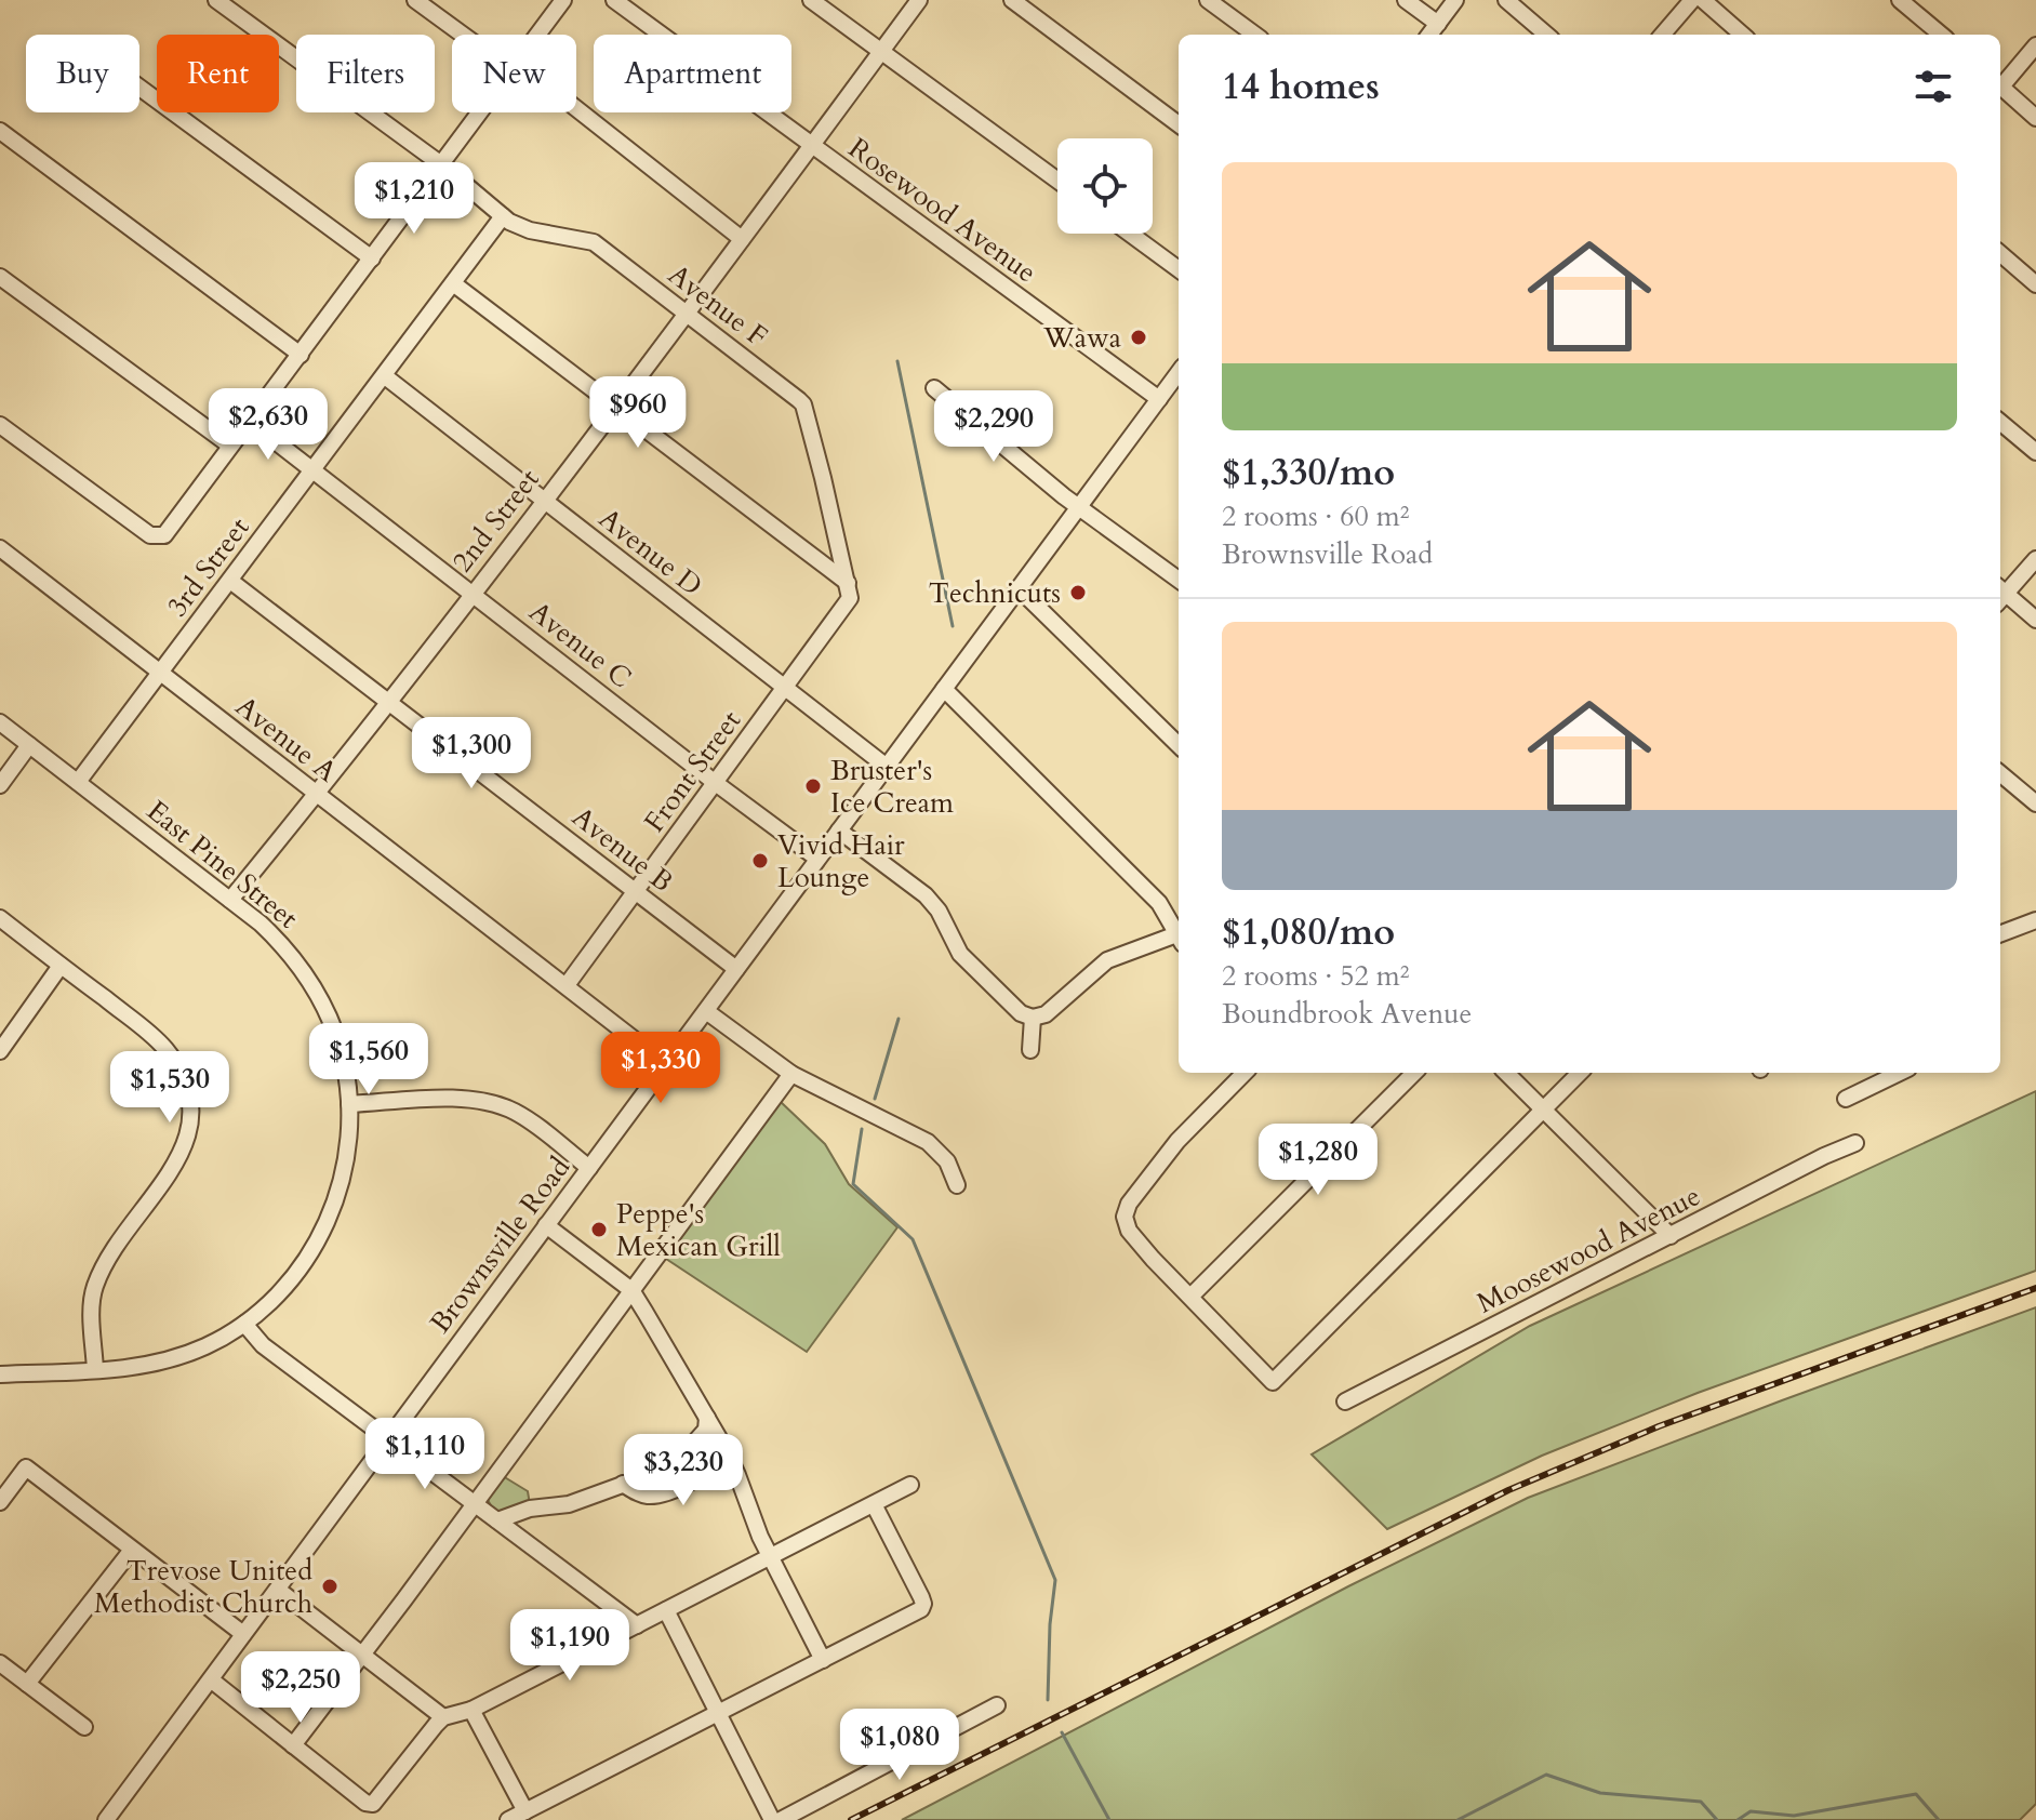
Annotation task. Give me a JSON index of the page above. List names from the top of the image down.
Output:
{
  "streets": {
    "street": [
      "Rosewood Avenue",
      "Avenue F",
      "2nd Street",
      "Avenue D",
      "3rd Street",
      "Avenue C",
      "Avenue A",
      "Front Street",
      "Avenue B",
      "East Pine Street",
      "Brownsville Road",
      "Moosewood Avenue"
    ]
  },
  "crossings": [
    ["Rosewood Avenue", "2nd Street"],
    ["Rosewood Avenue", "Brownsville Road"],
    ["Avenue F", "2nd Street"],
    ["Avenue F", "3rd Street"],
    ["Avenue F", "Front Street"],
    ["2nd Street", "Avenue D"],
    ["2nd Street", "Avenue C"],
    ["2nd Street", "Avenue A"],
    ["2nd Street", "Avenue B"],
    ["2nd Street", "East Pine Street"],
    ["Avenue D", "3rd Street"],
    ["Avenue D", "Front Street"],
    ["Avenue D", "Brownsville Road"],
    ["3rd Street", "Avenue C"],
    ["3rd Street", "Avenue A"],
    ["3rd Street", "Avenue B"],
    ["3rd Street", "East Pine Street"],
    ["Avenue C", "Front Street"],
    ["Avenue C", "Brownsville Road"],
    ["Avenue A", "Front Street"],
    ["Avenue A", "Brownsville Road"],
    ["Front Street", "Avenue B"],
    ["Avenue B", "Brownsville Road"]
  ],
  "places": [
    "Wawa",
    "Technicuts",
    "Bruster's Ice Cream",
    "Vivid Hair Lounge",
    "Peppe's Mexican Grill",
    "Trevose United Methodist Church"
  ],
  "page": {
    "chip": [
      "Buy",
      "Rent",
      "Filters",
      "New",
      "Apartment"
    ],
    "heading": "14 homes",
    "list": [
      {
        "name": "$1,330/mo",
        "note": "2 rooms · 60 m² · Brownsville Road"
      },
      {
        "name": "$1,080/mo",
        "note": "2 rooms · 52 m² · Boundbrook Avenue"
      }
    ],
    "price": [
      "$1,210",
      "$960",
      "$2,630",
      "$2,290",
      "$1,300",
      "$1,560",
      "$1,330",
      "$1,530",
      "$1,280",
      "$1,110",
      "$3,230",
      "$1,190",
      "$2,250",
      "$1,080"
    ]
  }
}
